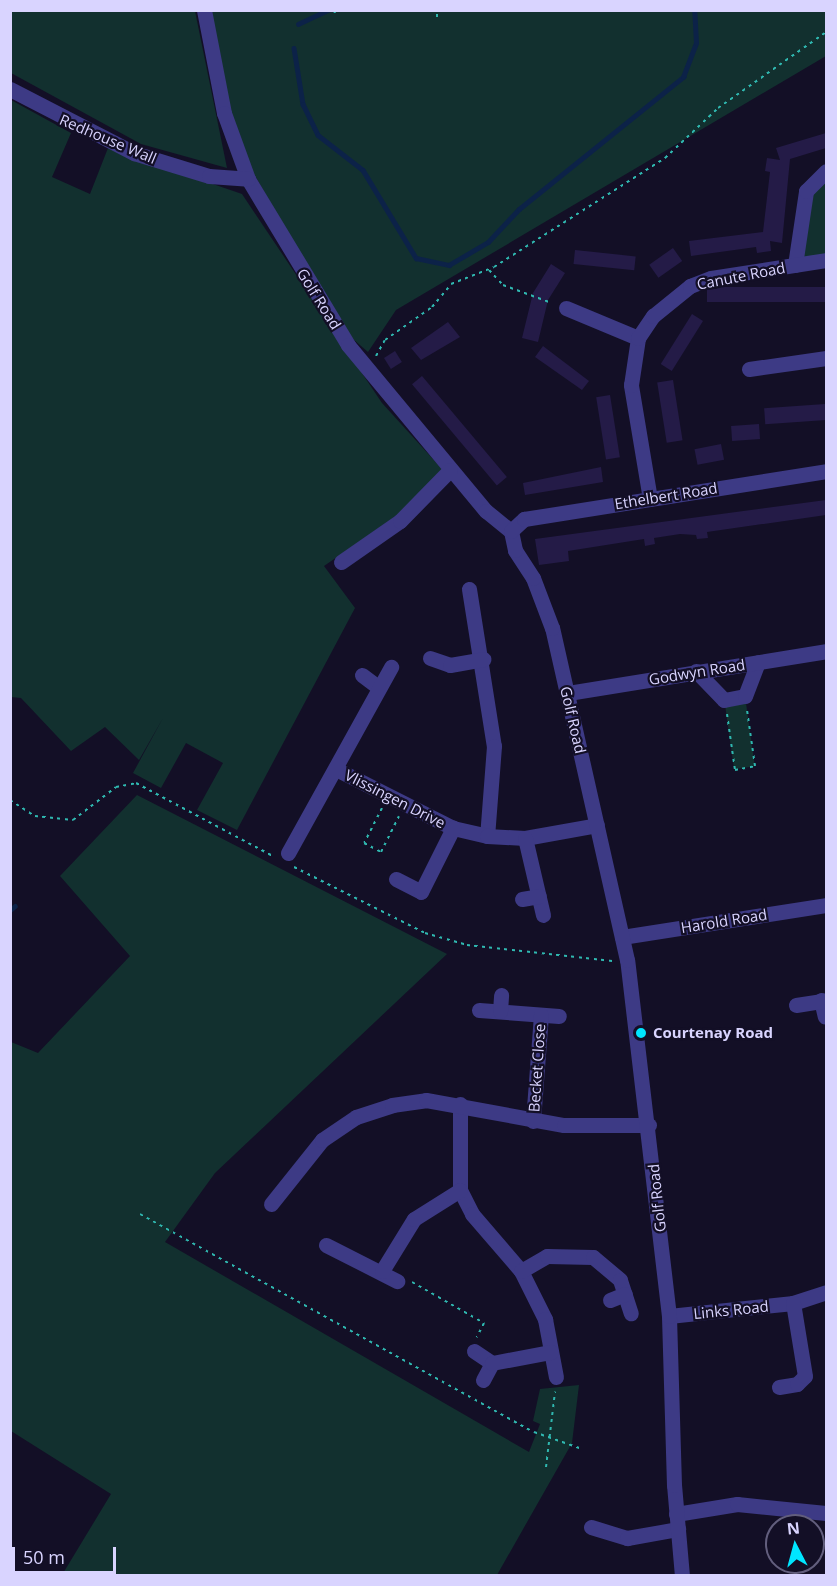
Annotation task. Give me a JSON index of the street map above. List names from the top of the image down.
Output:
{
  "streets": {
    "street": [
      "Redhouse Wall",
      "Canute Road",
      "Golf Road",
      "Ethelbert Road",
      "Godwyn Road",
      "Vlissingen Drive",
      "Harold Road",
      "Becket Close",
      "Links Road"
    ]
  },
  "crossings": [
    ["Redhouse Wall", "Golf Road"],
    ["Canute Road", "Ethelbert Road"],
    ["Golf Road", "Ethelbert Road"],
    ["Golf Road", "Godwyn Road"],
    ["Golf Road", "Vlissingen Drive"],
    ["Golf Road", "Harold Road"],
    ["Golf Road", "Links Road"]
  ],
  "places": ["Courtenay Road"],
  "scale_bar": "50 m",
  "north": "top"
}
